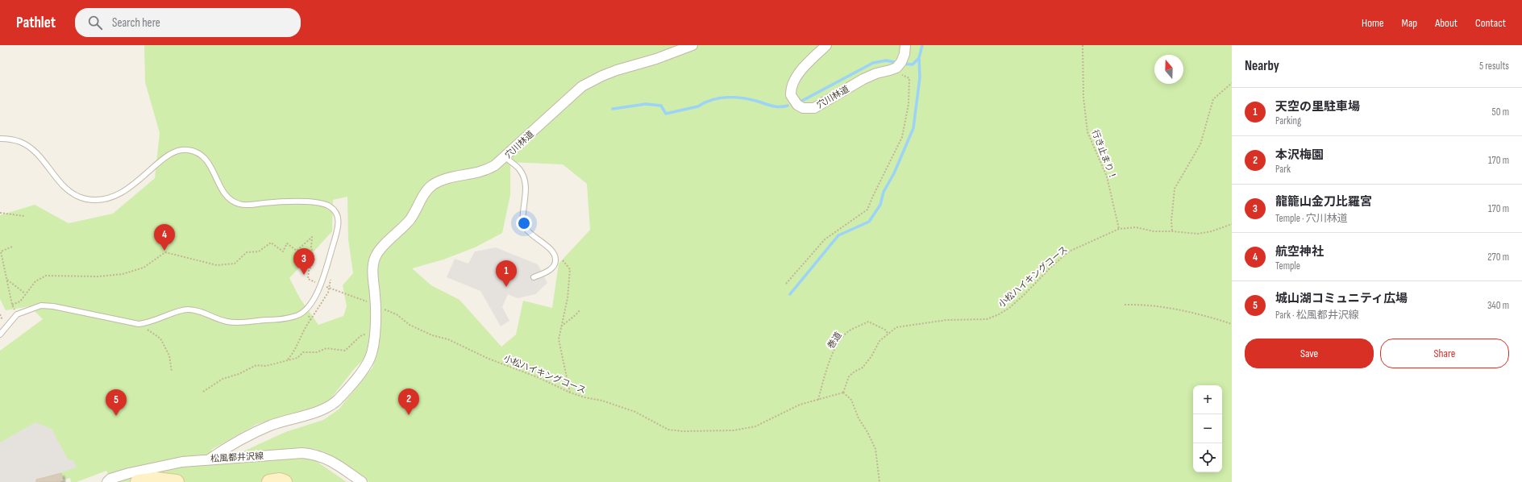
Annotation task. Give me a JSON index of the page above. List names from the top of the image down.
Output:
{
  "streets": {
    "street": ["穴川林道", "松風都井沢線"],
    "path": ["行き止まり！", "小松ハイキングコース", "巻道"]
  },
  "crossings": [
    ["穴川林道", "小松ハイキングコース"],
    ["行き止まり！", "小松ハイキングコース"],
    ["小松ハイキングコース", "巻道"]
  ],
  "north": "top",
  "page": {
    "header": "Pathlet",
    "search": "Search here",
    "nav": [
      "Home",
      "Map",
      "About",
      "Contact"
    ],
    "heading": ["Nearby", "5 results"],
    "list": [
      {
        "mark": "1",
        "name": "天空の里駐車場",
        "note": "Parking",
        "value": "50 m"
      },
      {
        "mark": "2",
        "name": "本沢梅園",
        "note": "Park",
        "value": "170 m"
      },
      {
        "mark": "3",
        "name": "龍籠山金刀比羅宮",
        "note": "Temple · 穴川林道",
        "value": "170 m"
      },
      {
        "mark": "4",
        "name": "航空神社",
        "note": "Temple",
        "value": "270 m"
      },
      {
        "mark": "5",
        "name": "城山湖コミュニティ広場",
        "note": "Park · 松風都井沢線",
        "value": "340 m"
      }
    ],
    "pins": [
      "4",
      "3",
      "1",
      "2",
      "5"
    ],
    "buttons": ["Save", "Share"],
    "map_buttons": ["+", "−"]
  }
}
